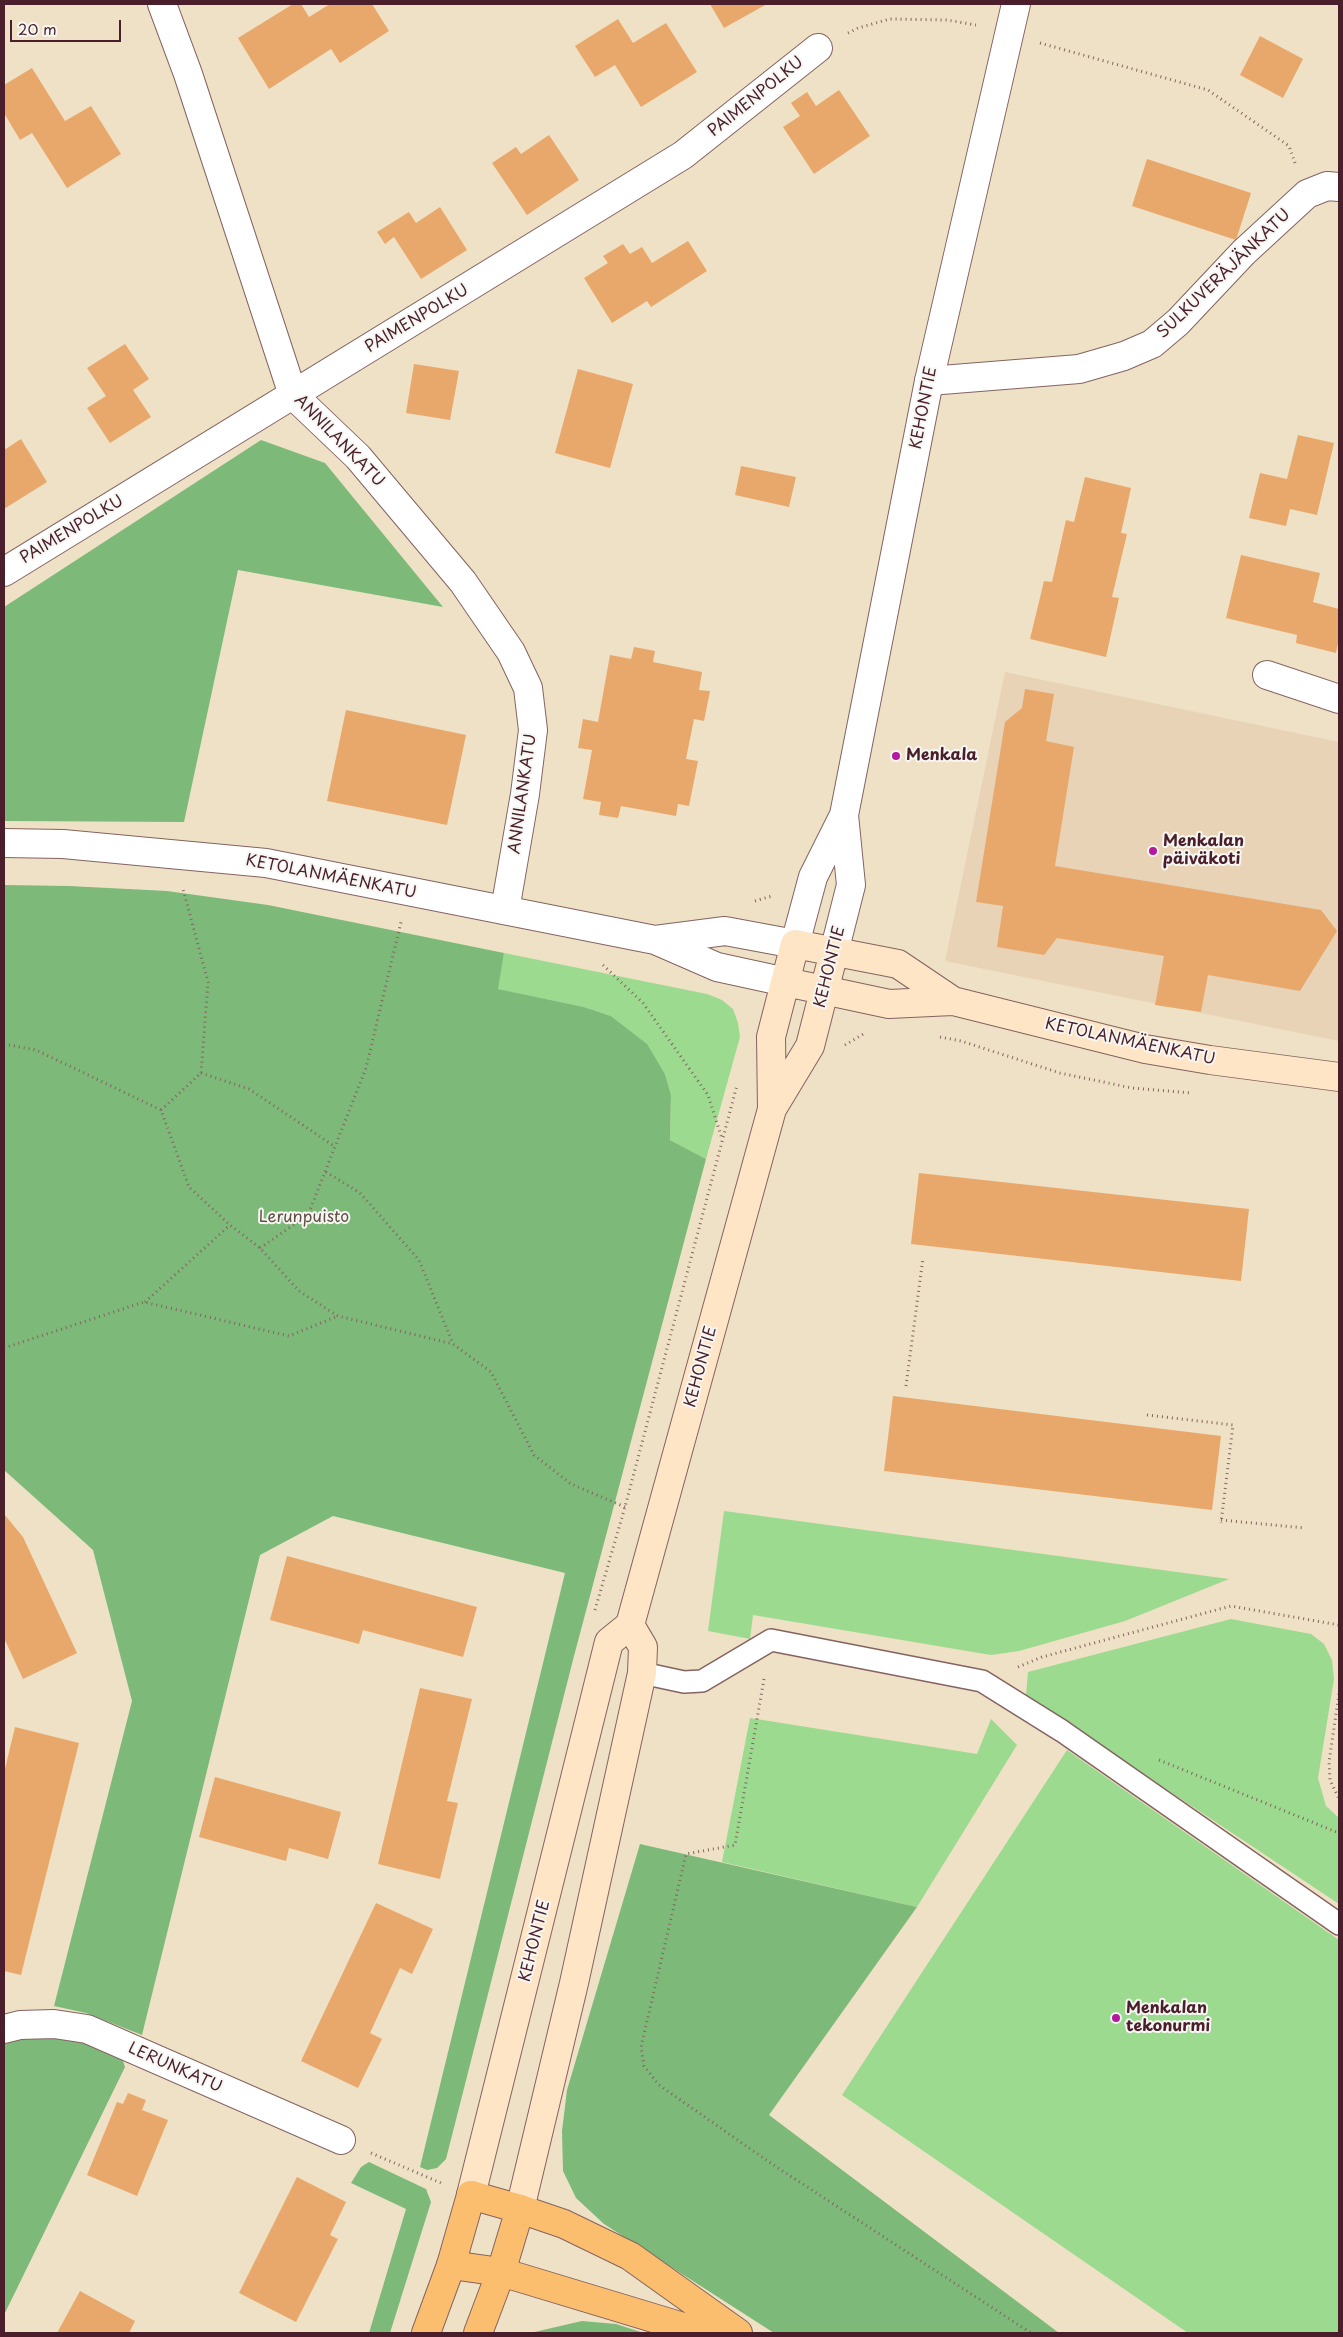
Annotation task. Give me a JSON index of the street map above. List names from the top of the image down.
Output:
{
  "streets": {
    "main road": ["KEHONTIE", "KETOLANMÄENKATU"],
    "street": [
      "PAIMENPOLKU",
      "SULKUVERÄJÄNKATU",
      "ANNILANKATU",
      "LERUNKATU"
    ]
  },
  "crossings": [
    ["PAIMENPOLKU", "ANNILANKATU"],
    ["SULKUVERÄJÄNKATU", "KEHONTIE"],
    ["KEHONTIE", "KETOLANMÄENKATU"],
    ["ANNILANKATU", "KETOLANMÄENKATU"]
  ],
  "parks": ["Lerunpuisto"],
  "places": ["Menkala", "Menkalan päiväkoti", "Menkalan tekonurmi"],
  "scale_bar": "20 m"
}
